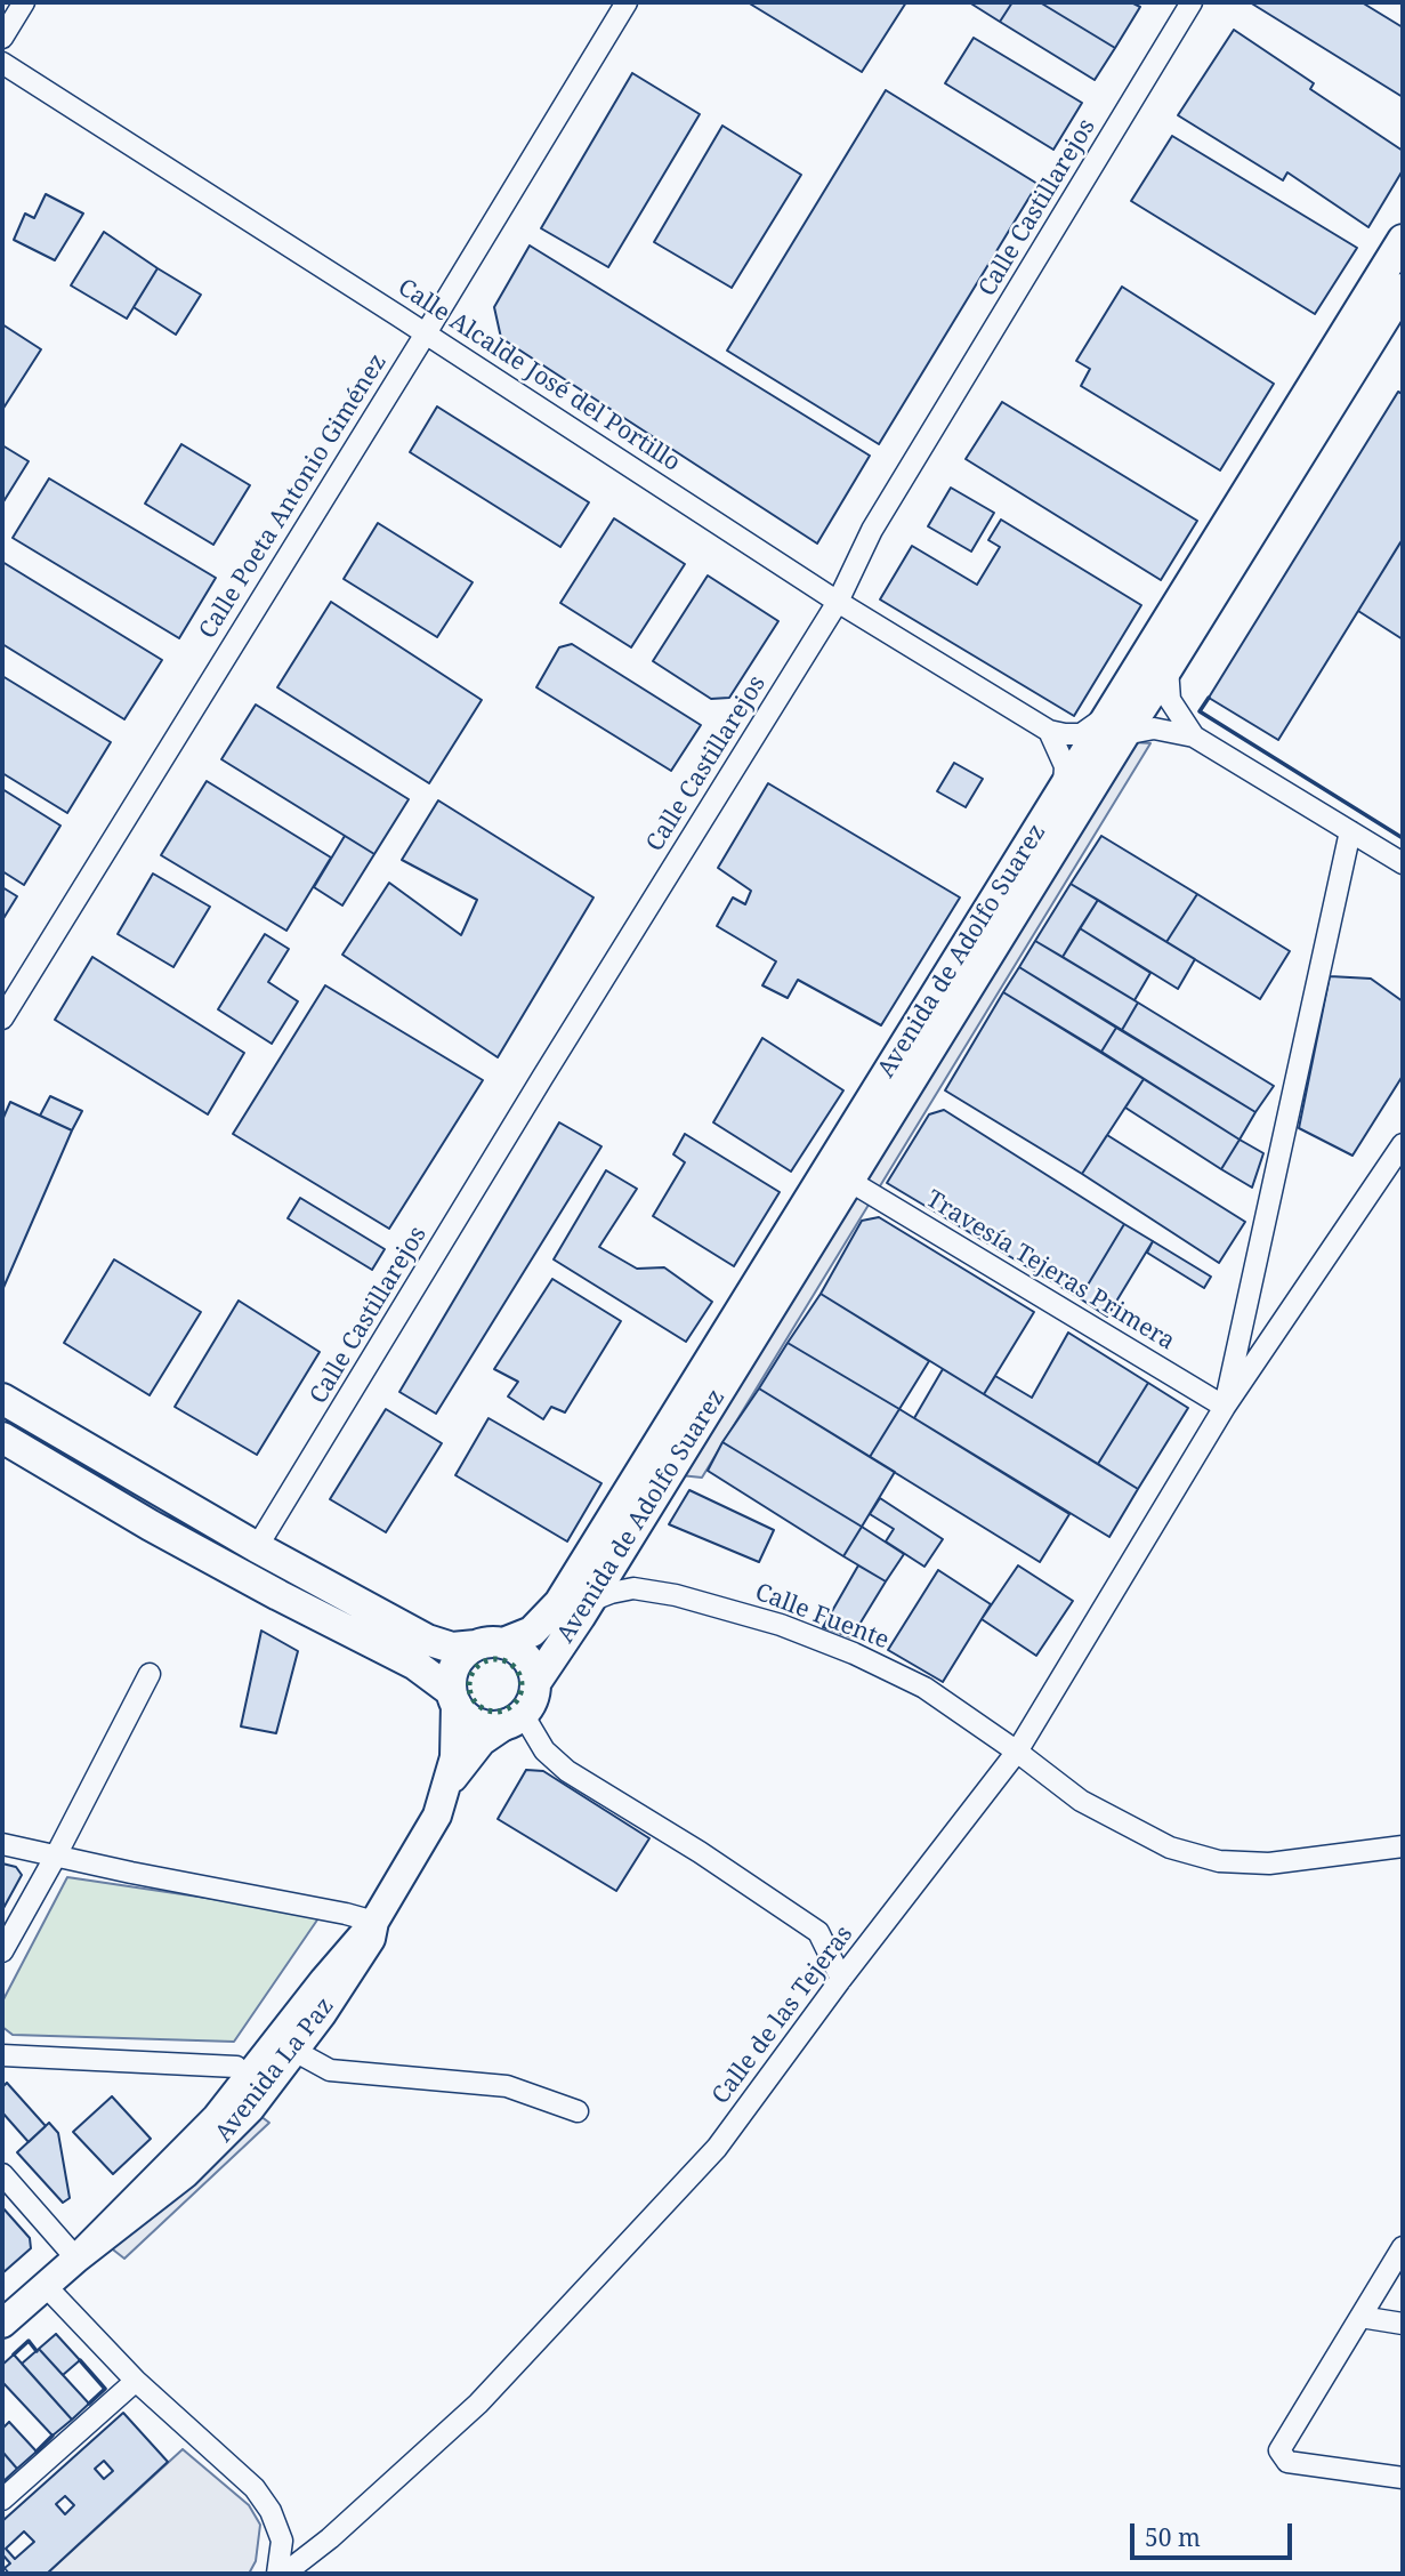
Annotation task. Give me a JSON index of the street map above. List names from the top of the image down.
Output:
{
  "streets": {
    "main road": ["Avenida de Adolfo Suarez", "Avenida La Paz"],
    "street": [
      "Calle Castillarejos",
      "Calle Alcalde José del Portillo",
      "Calle Poeta Antonio Giménez",
      "Travesía Tejeras Primera",
      "Calle Fuente",
      "Calle de las Tejeras"
    ]
  },
  "crossings": [
    ["Calle Castillarejos", "Calle Alcalde José del Portillo"],
    ["Calle Alcalde José del Portillo", "Calle Poeta Antonio Giménez"],
    ["Avenida de Adolfo Suarez", "Travesía Tejeras Primera"],
    ["Avenida de Adolfo Suarez", "Calle Fuente"],
    ["Avenida de Adolfo Suarez", "Avenida La Paz"],
    ["Travesía Tejeras Primera", "Calle de las Tejeras"],
    ["Calle Fuente", "Calle de las Tejeras"]
  ],
  "scale_bar": "50 m"
}
